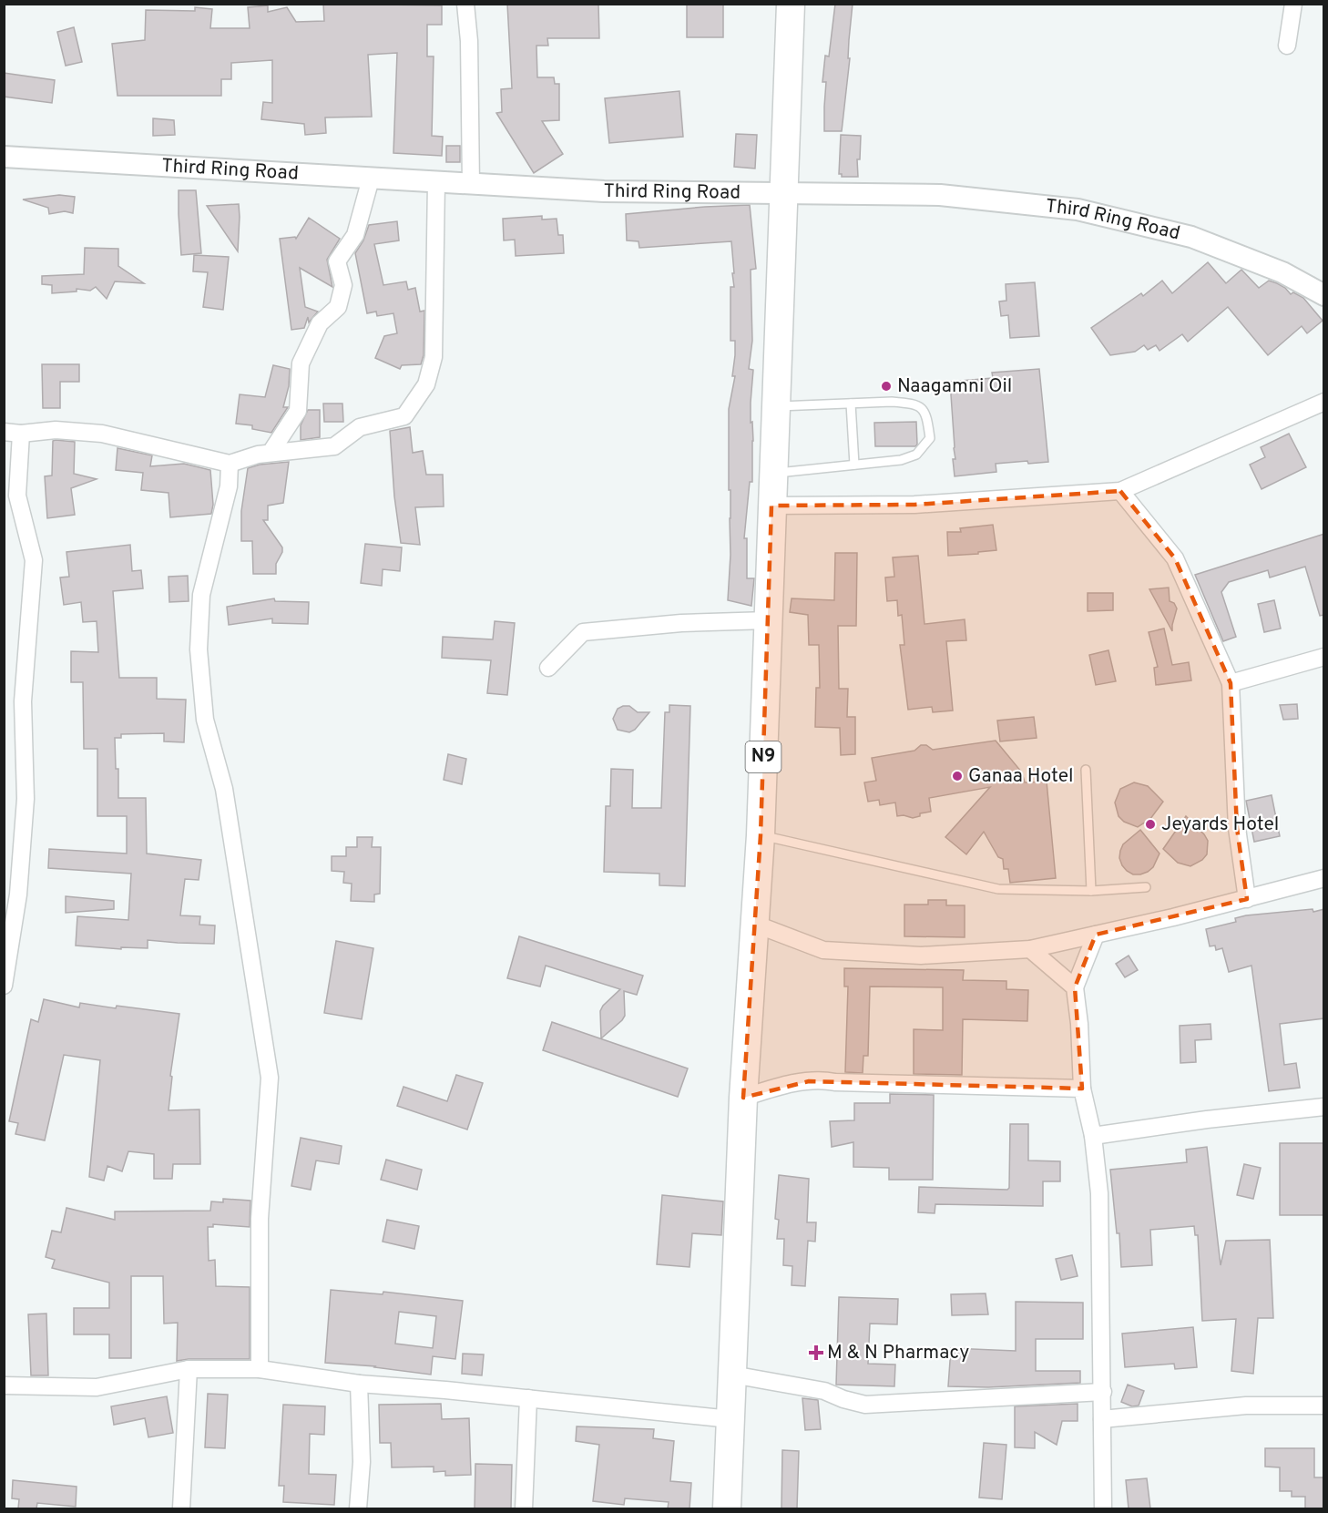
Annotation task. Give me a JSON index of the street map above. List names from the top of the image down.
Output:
{
  "streets": {
    "highway": ["N9"],
    "street": ["Third Ring Road"]
  },
  "crossings": [
    ["Third Ring Road", "N9"]
  ],
  "places": {
    "other": ["Naagamni Oil", "Ganaa Hotel", "Jeyards Hotel"],
    "health": ["M & N Pharmacy"]
  }
}
